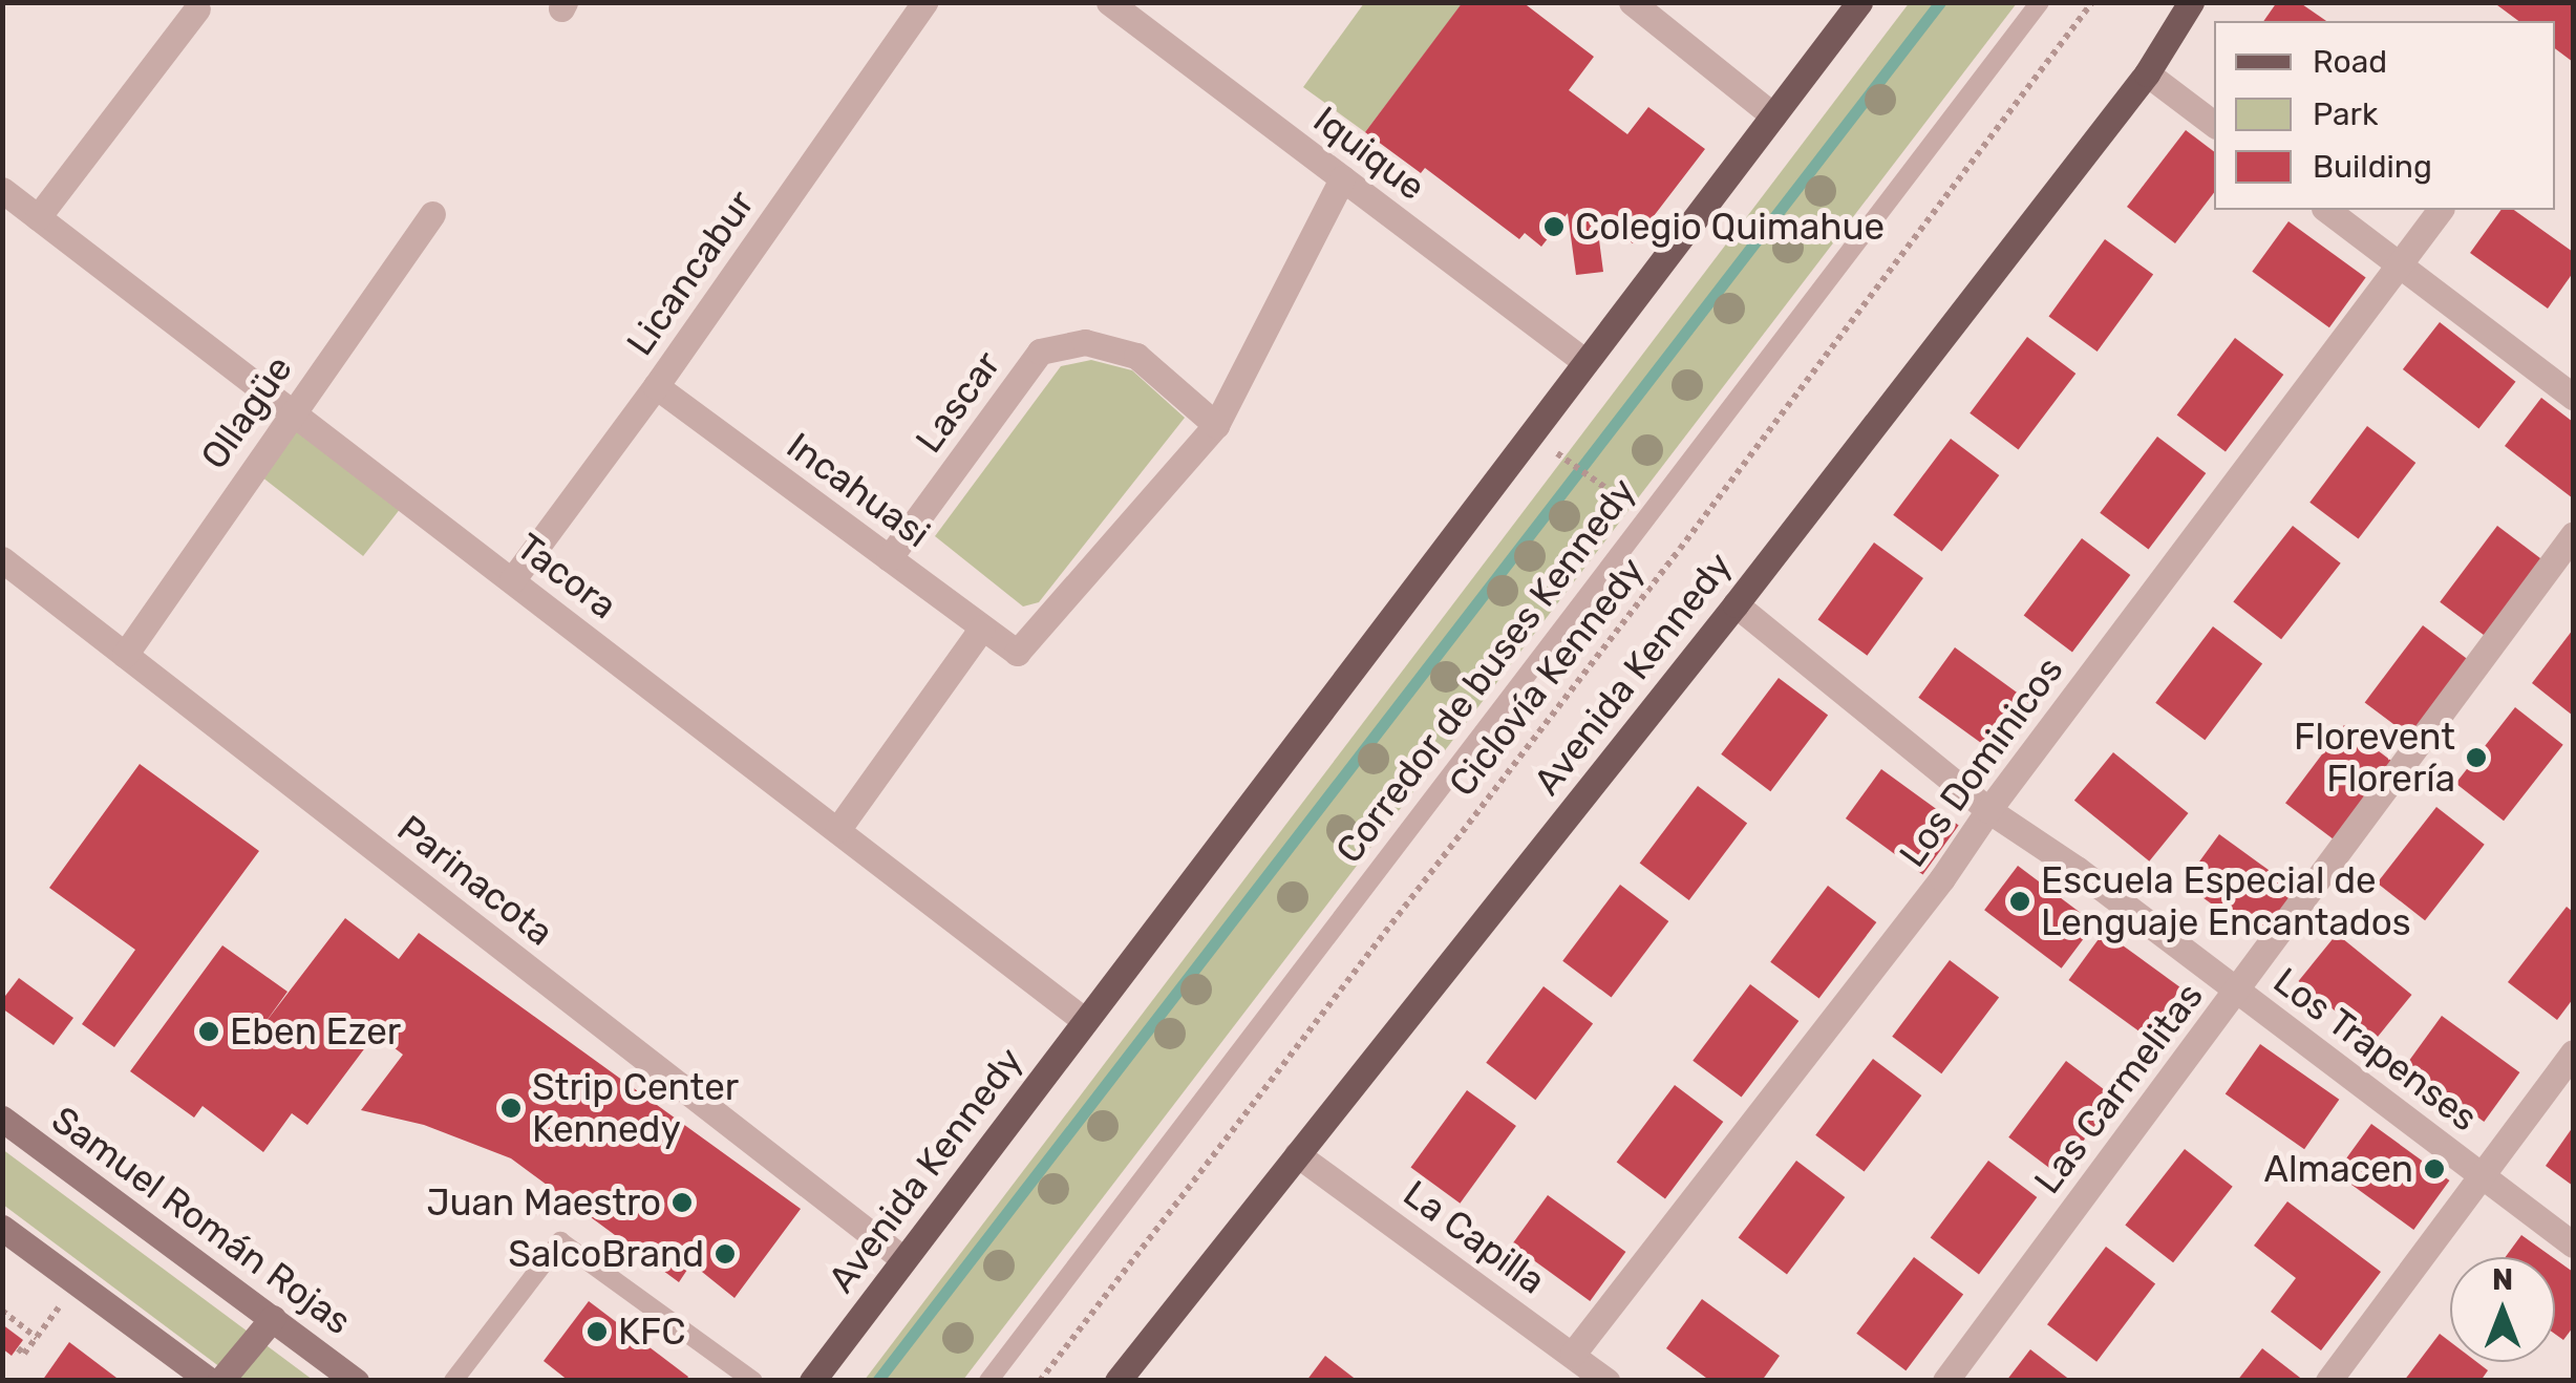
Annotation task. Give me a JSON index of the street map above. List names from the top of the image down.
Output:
{
  "streets": {
    "main road": ["Avenida Kennedy"],
    "street": [
      "Iquique",
      "Licancabur",
      "Lascar",
      "Ollagüe",
      "Incahuasi",
      "Tacora",
      "Los Dominicos",
      "Parinacota",
      "Los Trapenses",
      "Las Carmelitas",
      "Samuel Román Rojas",
      "La Capilla"
    ],
    "lane": ["Corredor de buses Kennedy"],
    "path": ["Ciclovía Kennedy"]
  },
  "crossings": [
    ["Iquique", "Avenida Kennedy"],
    ["Licancabur", "Incahuasi"],
    ["Licancabur", "Tacora"],
    ["Lascar", "Incahuasi"],
    ["Ollagüe", "Tacora"],
    ["Ollagüe", "Parinacota"],
    ["Tacora", "Avenida Kennedy"],
    ["Avenida Kennedy", "Parinacota"],
    ["Avenida Kennedy", "Los Trapenses"],
    ["Avenida Kennedy", "La Capilla"],
    ["Los Dominicos", "Los Trapenses"],
    ["Los Dominicos", "La Capilla"],
    ["Los Trapenses", "Las Carmelitas"]
  ],
  "places": [
    "Colegio Quimahue",
    "Florevent Florería",
    "Escuela Especial de Lenguaje Encantados",
    "Eben Ezer",
    "Strip Center Kennedy",
    "Almacen",
    "Juan Maestro",
    "SalcoBrand",
    "KFC"
  ],
  "legend": ["Road", "Park", "Building"],
  "north": "top"
}
